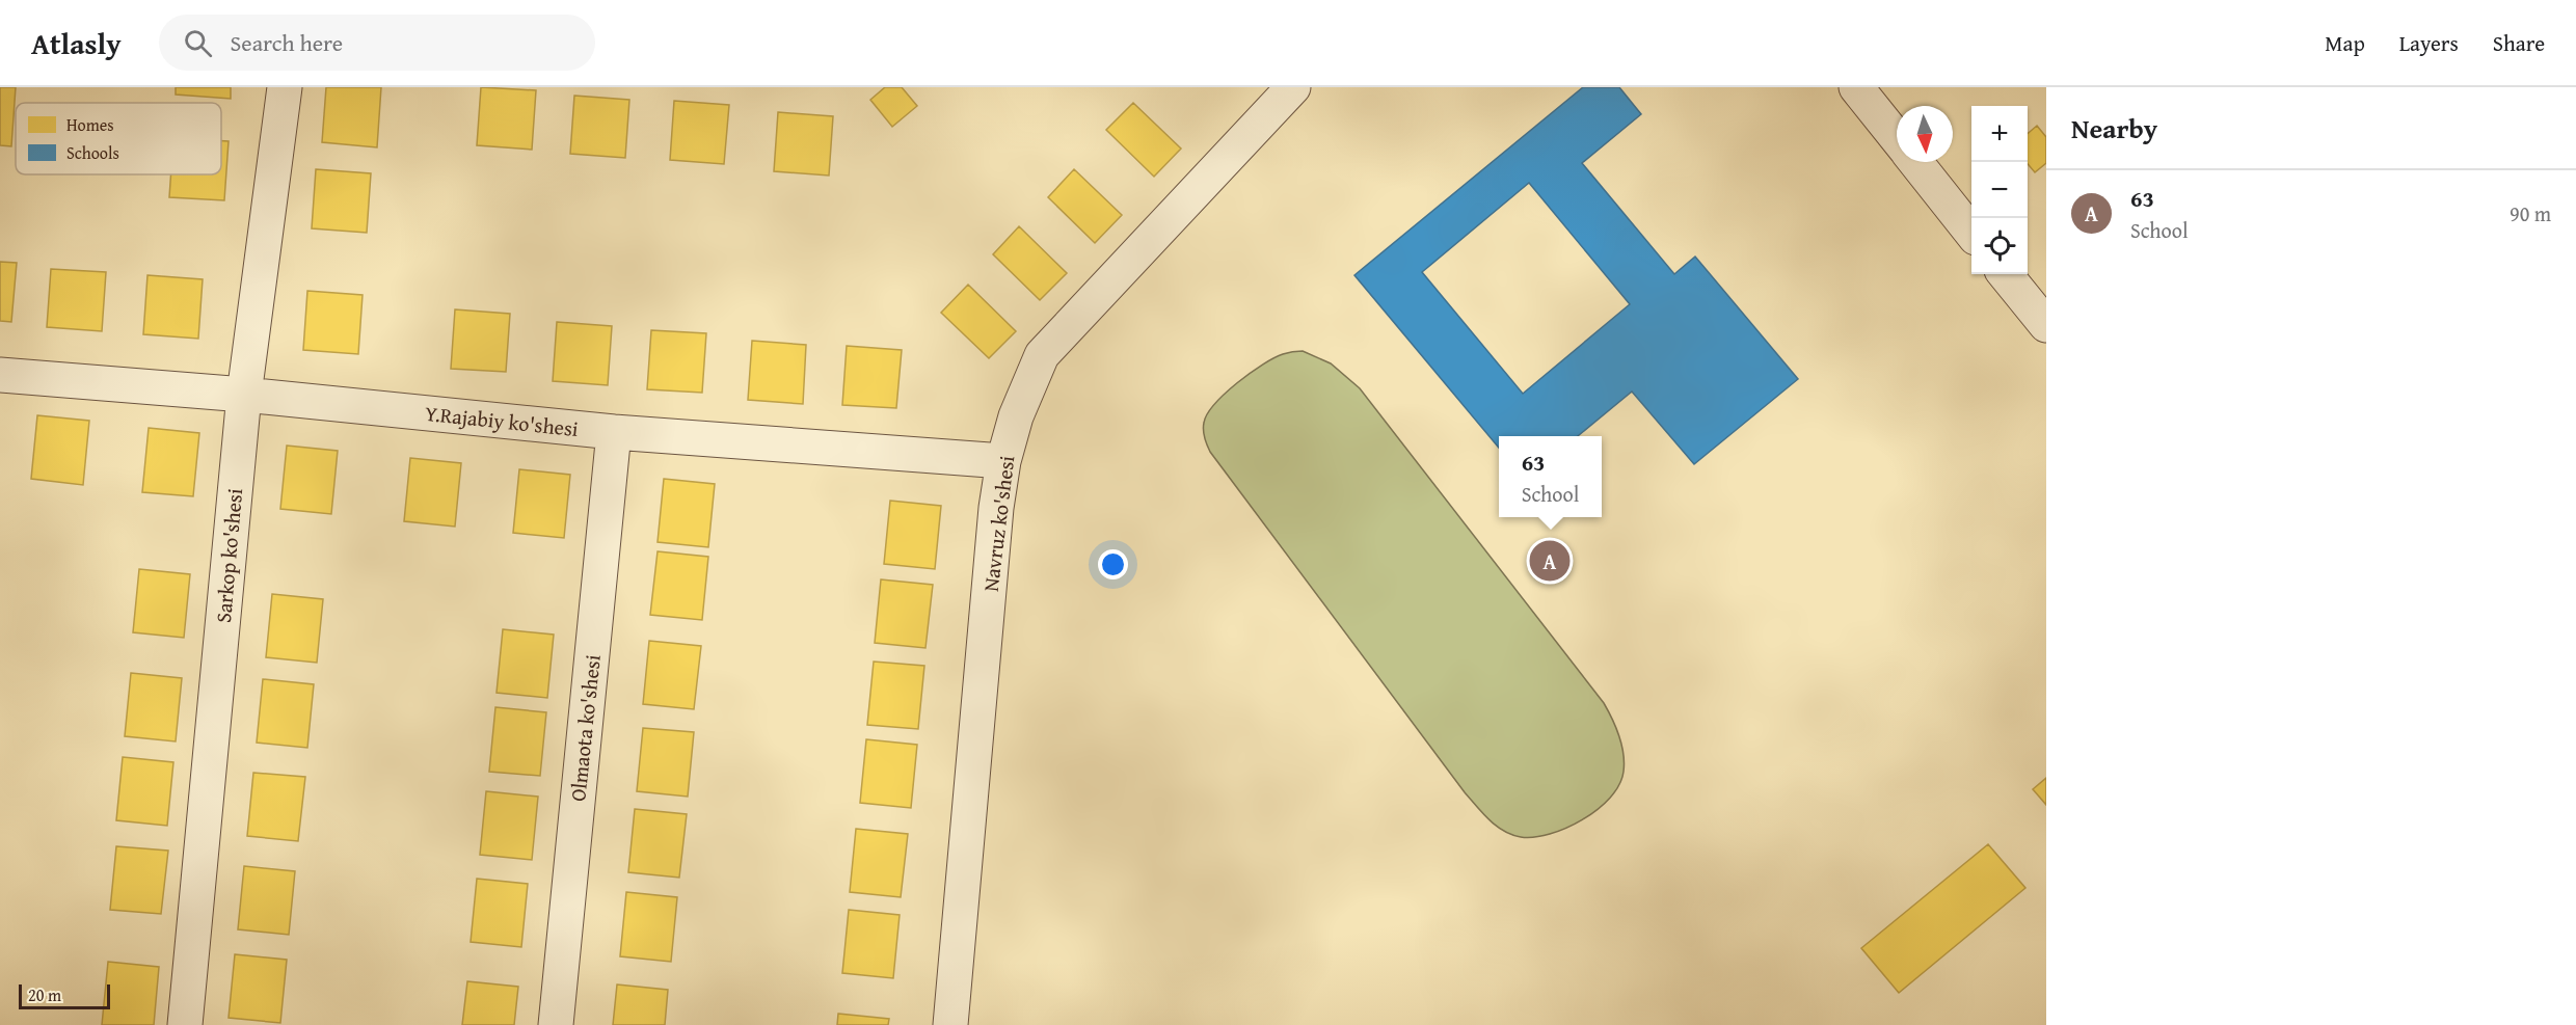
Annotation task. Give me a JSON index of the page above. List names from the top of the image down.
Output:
{
  "streets": {
    "street": [
      "Y.Rajabiy ko'shesi",
      "Navruz ko'shesi",
      "Sarkop ko'shesi",
      "Olmaota ko'shesi"
    ]
  },
  "crossings": [
    ["Y.Rajabiy ko'shesi", "Navruz ko'shesi"],
    ["Y.Rajabiy ko'shesi", "Sarkop ko'shesi"],
    ["Y.Rajabiy ko'shesi", "Olmaota ko'shesi"]
  ],
  "legend": ["Homes", "Schools"],
  "scale_bar": "20 m",
  "north": "bottom",
  "page": {
    "header": "Atlasly",
    "search": "Search here",
    "nav": ["Map", "Layers", "Share"],
    "heading": "Nearby",
    "map_buttons": ["+", "−"],
    "list": [
      {
        "mark": "A",
        "name": "63",
        "note": "School",
        "value": "90 m"
      }
    ],
    "popup": ["63", "School"],
    "pins": "A",
    "scale": "20 m"
  }
}
